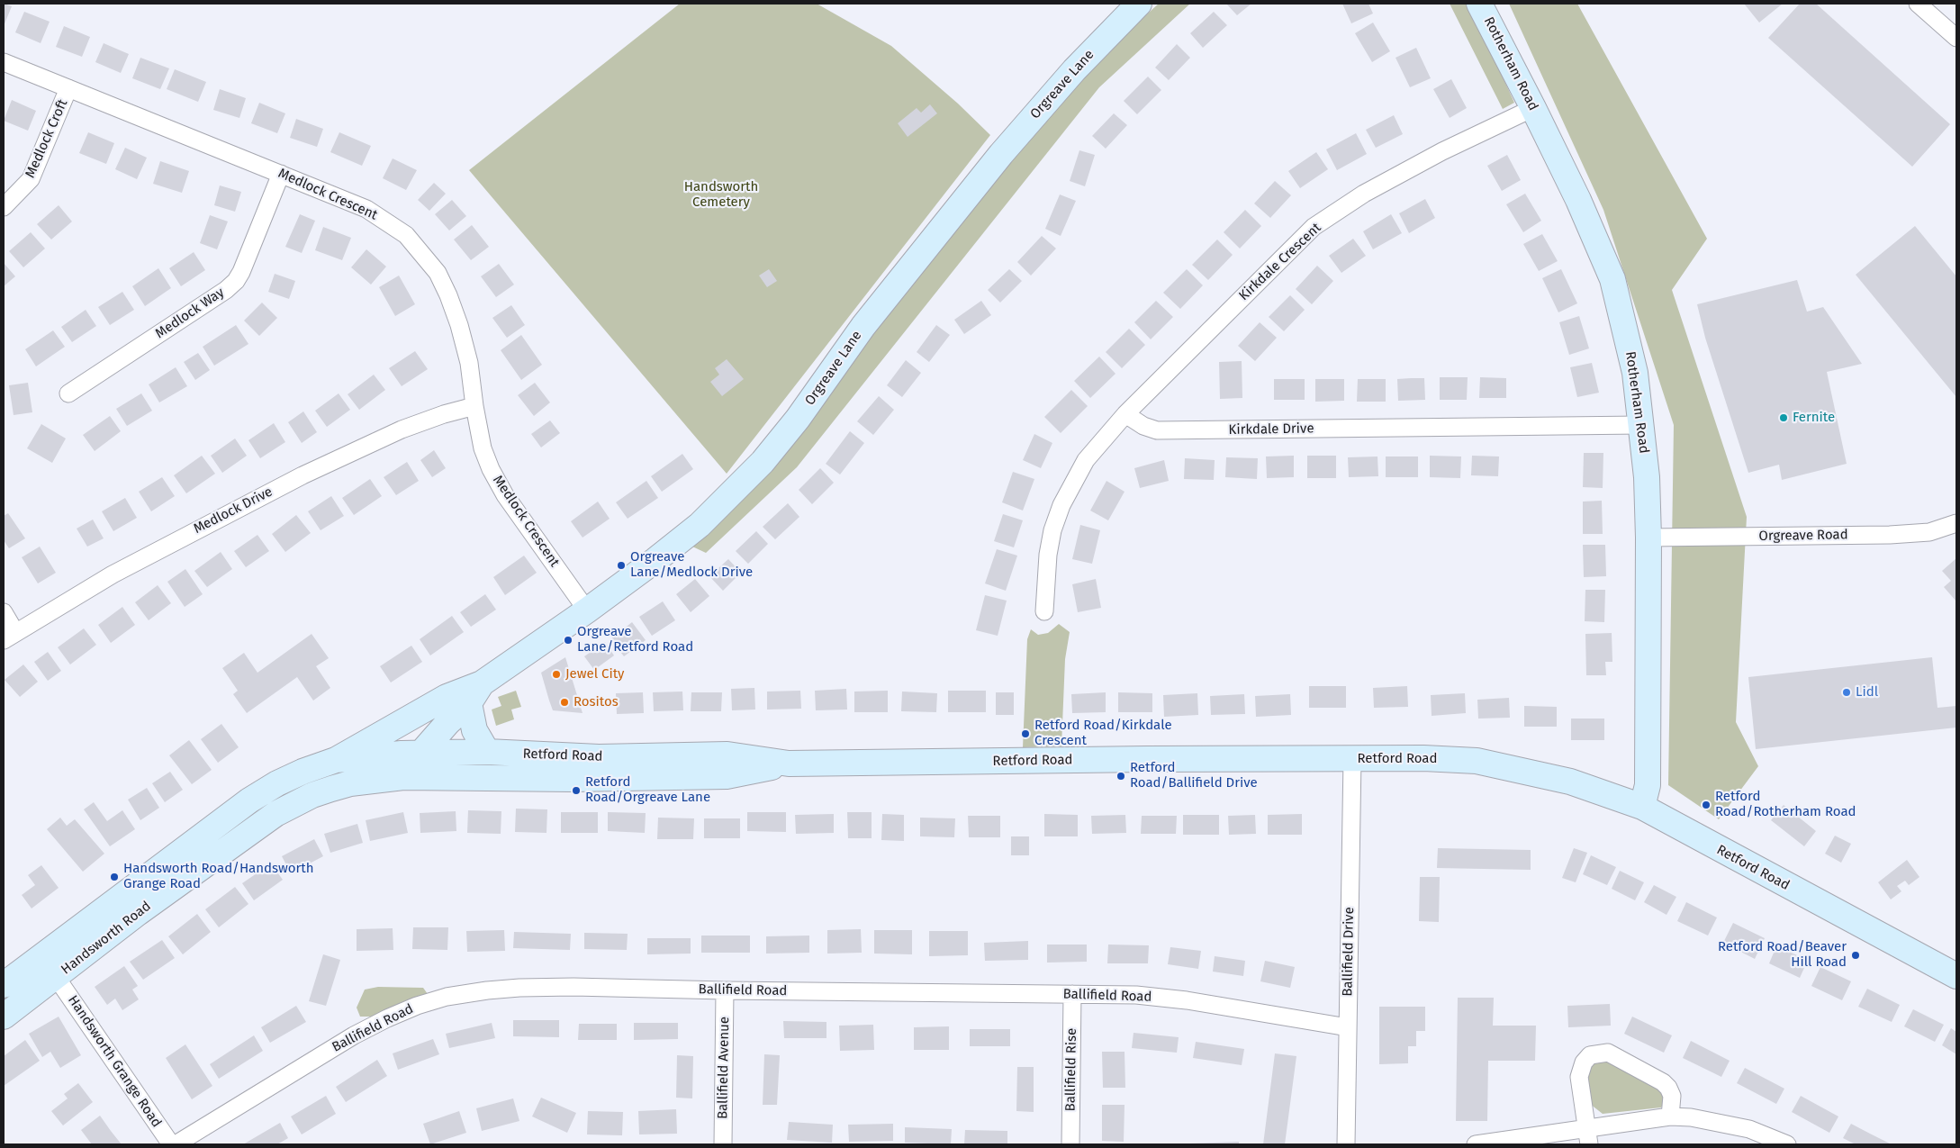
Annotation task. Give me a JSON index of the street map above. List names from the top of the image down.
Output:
{
  "streets": {
    "main road": [
      "Rotherham Road",
      "Orgreave Lane",
      "Retford Road",
      "Handsworth Road"
    ],
    "street": [
      "Medlock Croft",
      "Medlock Crescent",
      "Kirkdale Crescent",
      "Medlock Way",
      "Kirkdale Drive",
      "Medlock Drive",
      "Orgreave Road",
      "Ballifield Drive",
      "Ballifield Road",
      "Handsworth Grange Road",
      "Ballifield Avenue",
      "Ballifield Rise"
    ]
  },
  "crossings": [
    ["Rotherham Road", "Kirkdale Crescent"],
    ["Rotherham Road", "Kirkdale Drive"],
    ["Rotherham Road", "Orgreave Road"],
    ["Rotherham Road", "Retford Road"],
    ["Orgreave Lane", "Medlock Crescent"],
    ["Orgreave Lane", "Retford Road"],
    ["Orgreave Lane", "Handsworth Road"],
    ["Medlock Croft", "Medlock Crescent"],
    ["Medlock Crescent", "Medlock Way"],
    ["Medlock Crescent", "Medlock Drive"],
    ["Kirkdale Crescent", "Kirkdale Drive"],
    ["Retford Road", "Handsworth Road"],
    ["Retford Road", "Ballifield Drive"],
    ["Handsworth Road", "Handsworth Grange Road"],
    ["Ballifield Drive", "Ballifield Road"],
    ["Ballifield Road", "Ballifield Avenue"],
    ["Ballifield Road", "Ballifield Rise"]
  ],
  "parks": ["Handsworth Cemetery"],
  "places": [
    "Fernite",
    "Orgreave Lane/Medlock Drive",
    "Orgreave Lane/Retford Road",
    "Jewel City",
    "Lidl",
    "Rositos",
    "Retford Road/Kirkdale Crescent",
    "Retford Road/Ballifield Drive",
    "Retford Road/Orgreave Lane",
    "Retford Road/Rotherham Road",
    "Handsworth Road/Handsworth Grange Road",
    "Retford Road/Beaver Hill Road"
  ]
}
